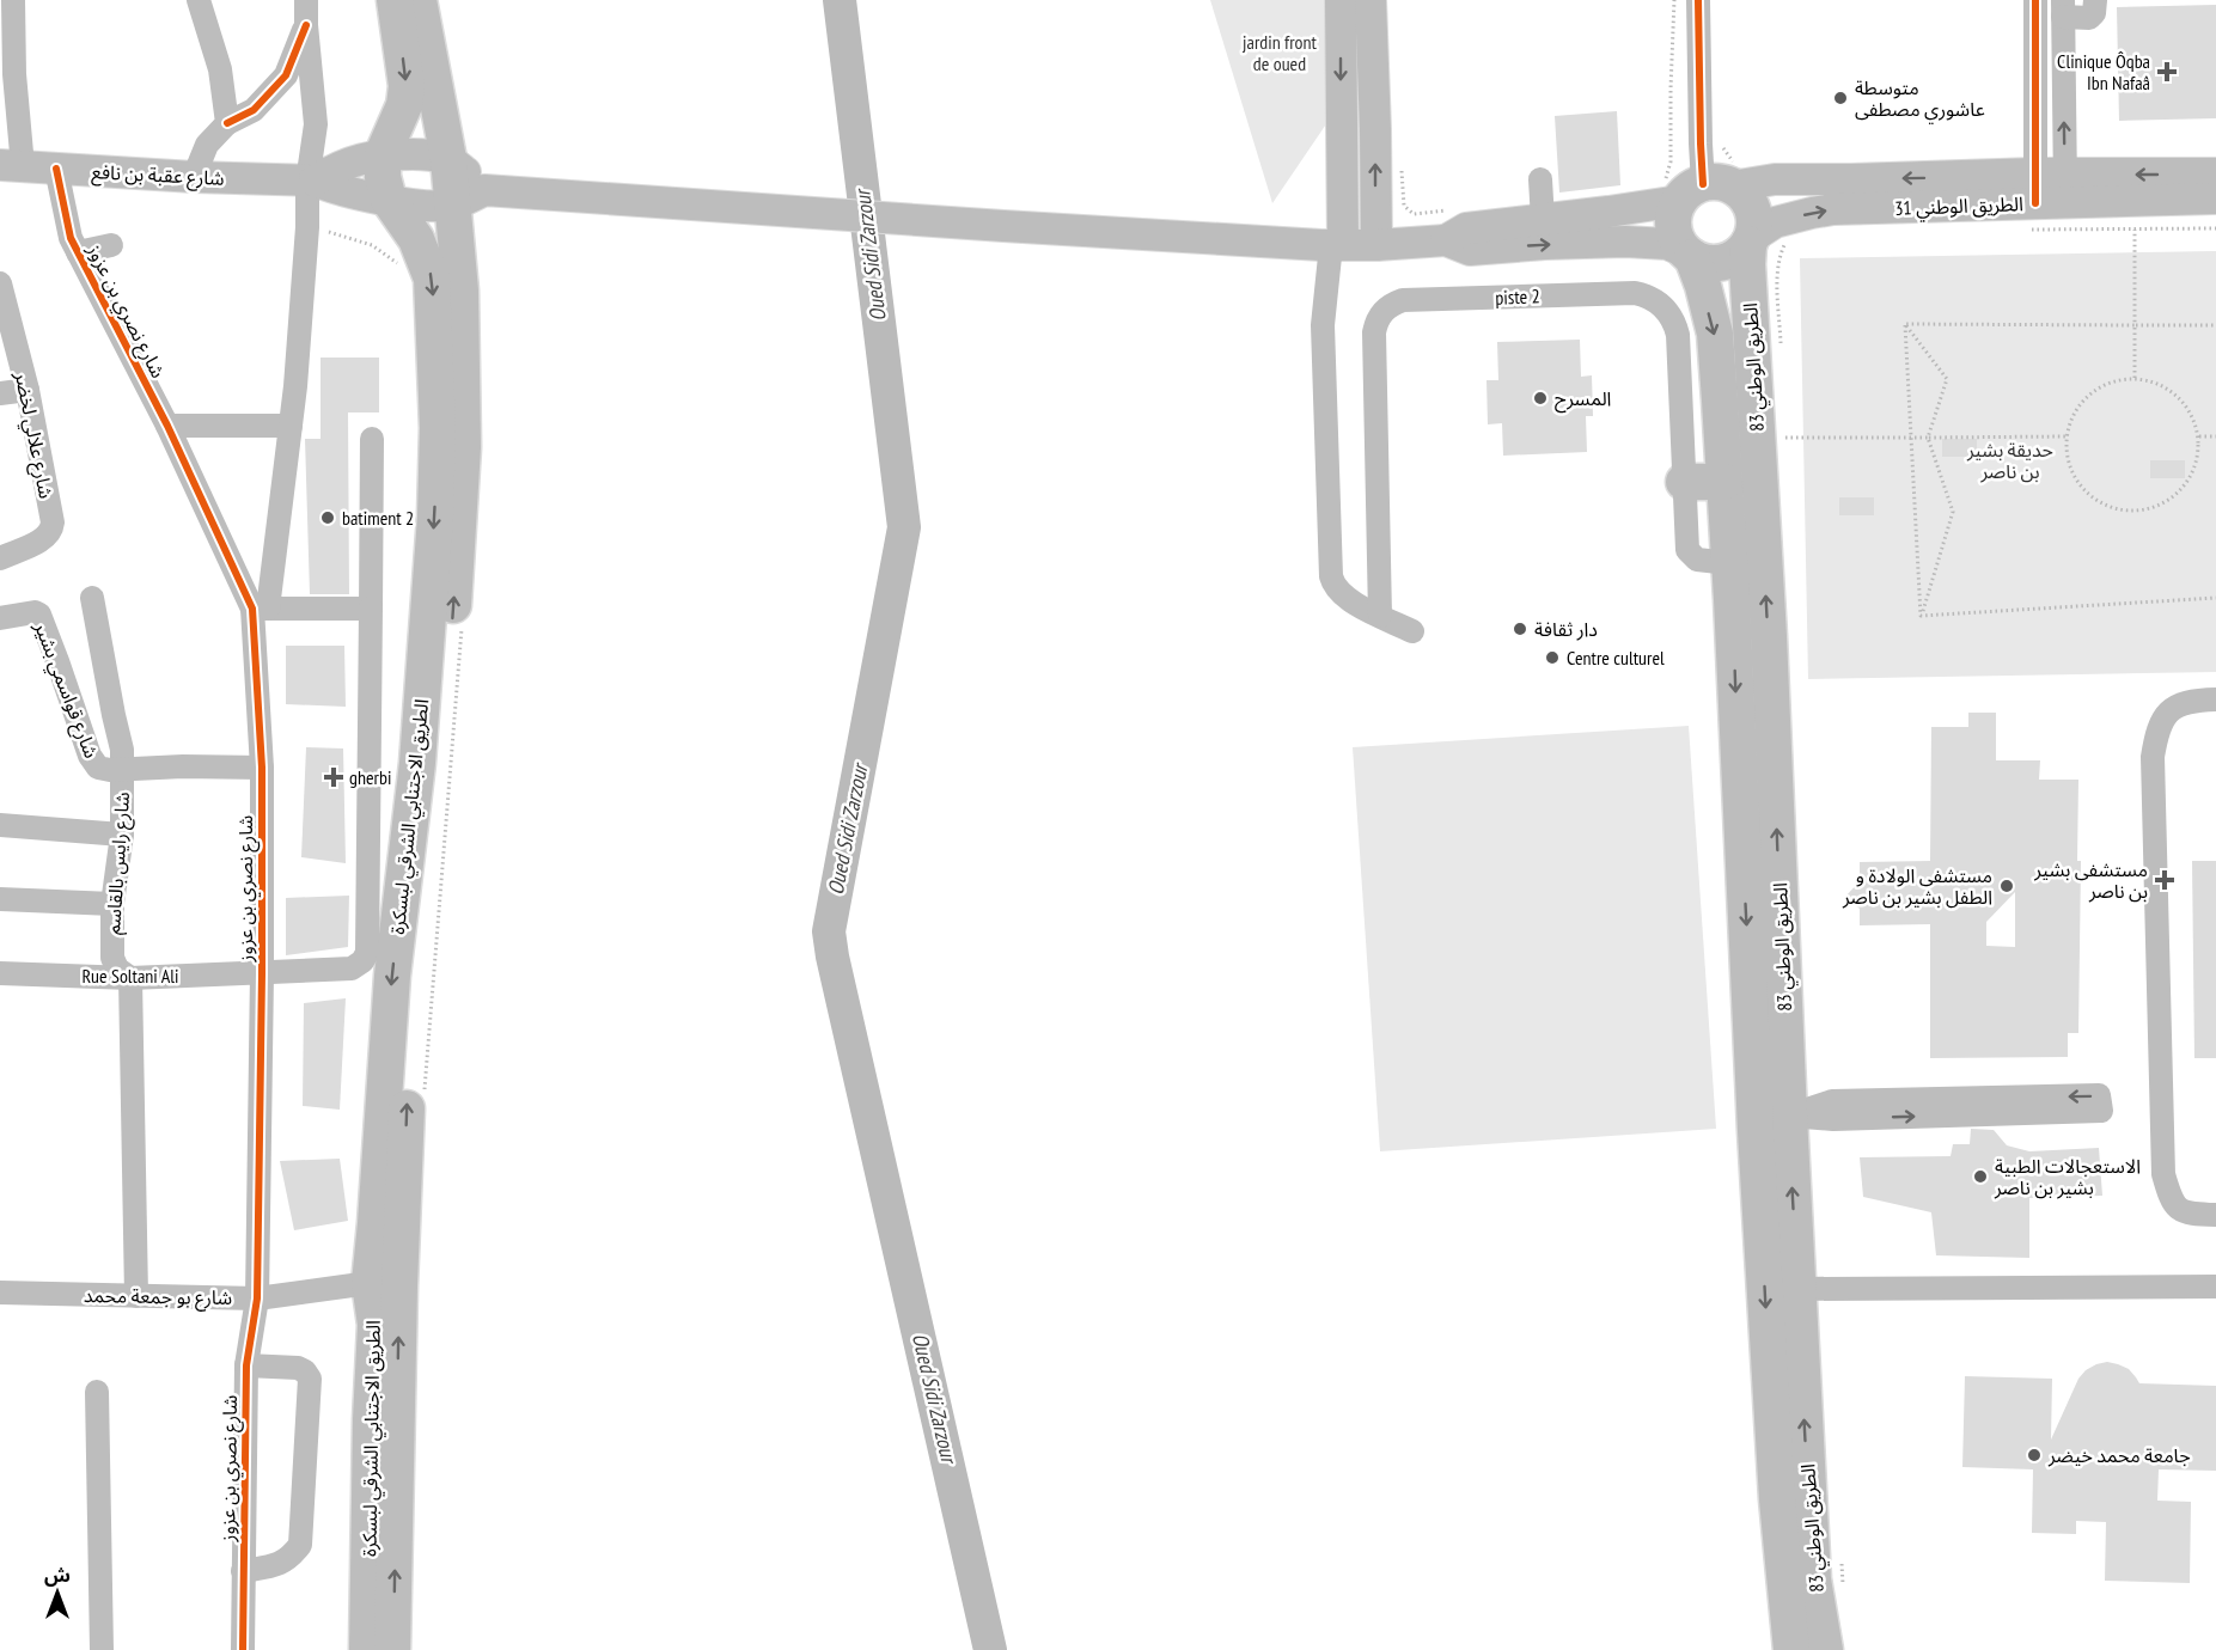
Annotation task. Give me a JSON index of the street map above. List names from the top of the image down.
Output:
{
  "streets": {
    "highway": ["الطريق الوطني 83", "الطريق الاجتنابي الشرقي لبسكرة"],
    "main road": ["شارع عقبة بن نافع", "الطريق الوطني 31"],
    "street": [
      "piste 2",
      "شارع نصري بن عزوز",
      "شارع علالي لخضر",
      "شارع قواسمي بشير",
      "شارع رايس بالقاسم",
      "Rue Soltani Ali",
      "شارع بو جمعة محمد"
    ]
  },
  "crossings": [
    ["شارع عقبة بن نافع", "شارع نصري بن عزوز"],
    ["شارع عقبة بن نافع", "الطريق الاجتنابي الشرقي لبسكرة"],
    ["الطريق الوطني 31", "الطريق الوطني 83"],
    ["piste 2", "الطريق الوطني 83"],
    ["شارع نصري بن عزوز", "شارع قواسمي بشير"],
    ["شارع نصري بن عزوز", "Rue Soltani Ali"],
    ["شارع نصري بن عزوز", "شارع بو جمعة محمد"],
    ["شارع قواسمي بشير", "شارع رايس بالقاسم"],
    ["الطريق الاجتنابي الشرقي لبسكرة", "شارع بو جمعة محمد"],
    ["شارع رايس بالقاسم", "Rue Soltani Ali"]
  ],
  "water": ["Oued Sidi Zarzour"],
  "parks": ["jardin front de oued", "حديقة بشير بن ناصر"],
  "places": {
    "health": ["Clinique Ôqba Ibn Nafaâ", "gherbi", "مستشفى بشير بن ناصر"],
    "other": [
      "متوسطة عاشوري مصطفى",
      "المسرح",
      "batiment 2",
      "دار ثقافة",
      "Centre culturel",
      "مستشفى الولادة و الطفل بشير بن ناصر",
      "الاستعجالات الطبية بشير بن ناصر",
      "جامعة محمد خيضر"
    ]
  },
  "north": "top"
}
